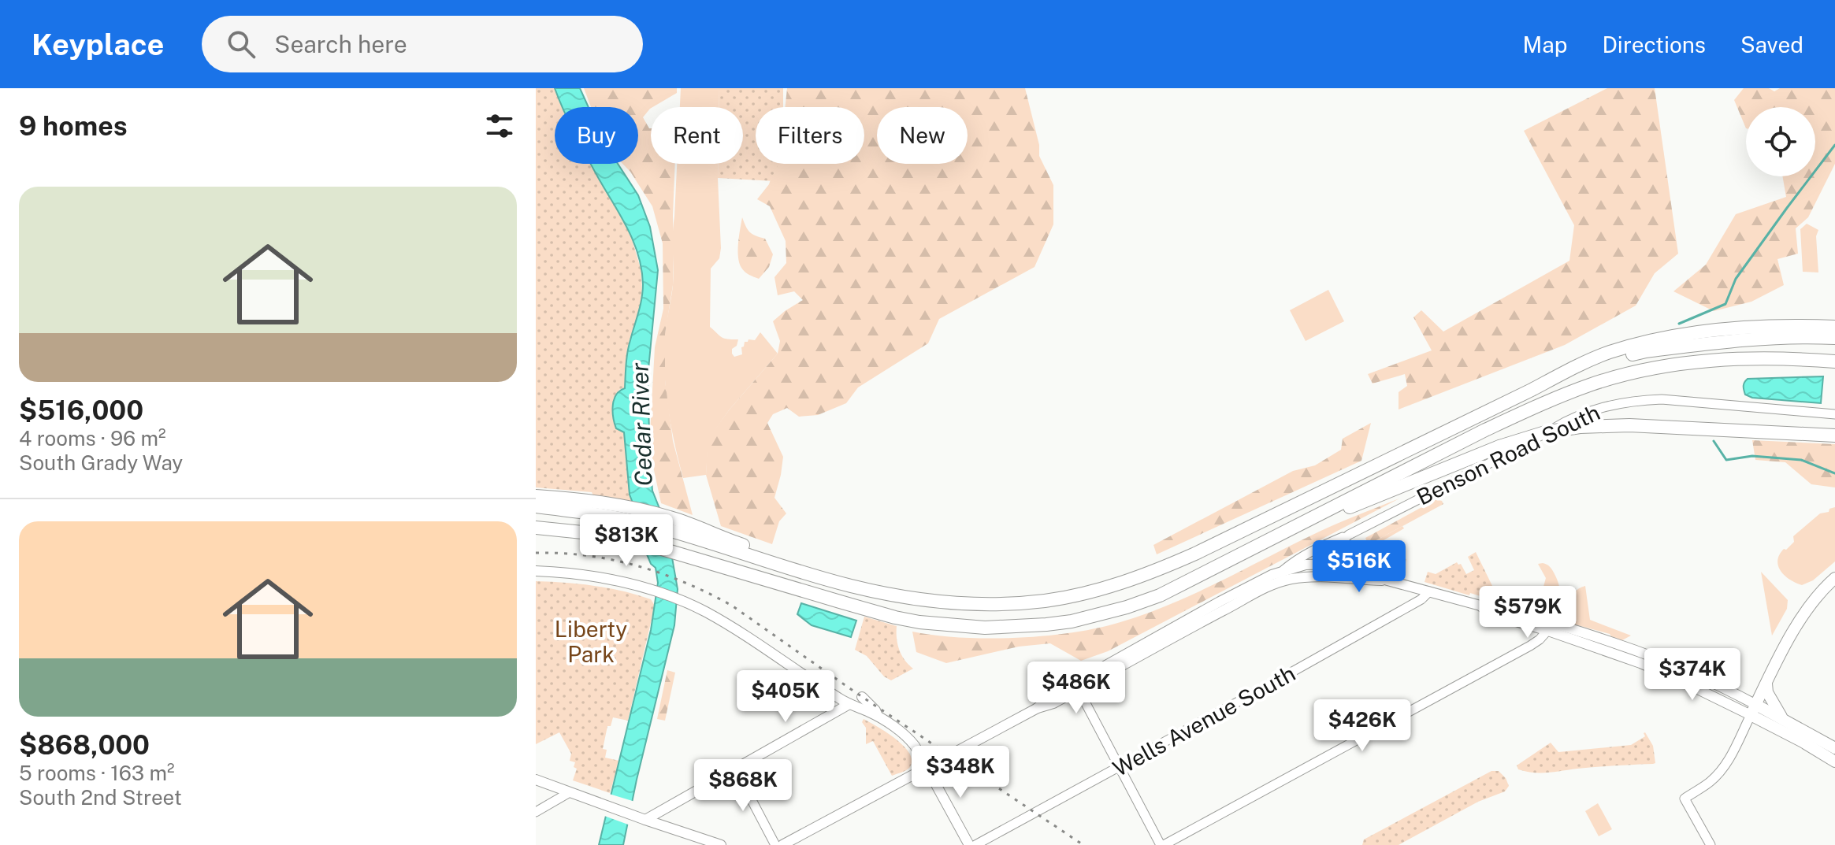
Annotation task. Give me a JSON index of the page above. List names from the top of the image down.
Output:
{
  "streets": {
    "street": ["Benson Road South", "Wells Avenue South"]
  },
  "water": ["Cedar River"],
  "parks": ["Liberty Park"],
  "page": {
    "header": "Keyplace",
    "search": "Search here",
    "nav": ["Map", "Directions", "Saved"],
    "heading": "9 homes",
    "chip": [
      "Buy",
      "Rent",
      "Filters",
      "New"
    ],
    "list": [
      {
        "name": "$516,000",
        "note": "4 rooms · 96 m² · South Grady Way"
      },
      {
        "name": "$868,000",
        "note": "5 rooms · 163 m² · South 2nd Street"
      }
    ],
    "price": [
      "$813K",
      "$516K",
      "$579K",
      "$374K",
      "$486K",
      "$405K",
      "$426K",
      "$348K",
      "$868K"
    ]
  }
}
